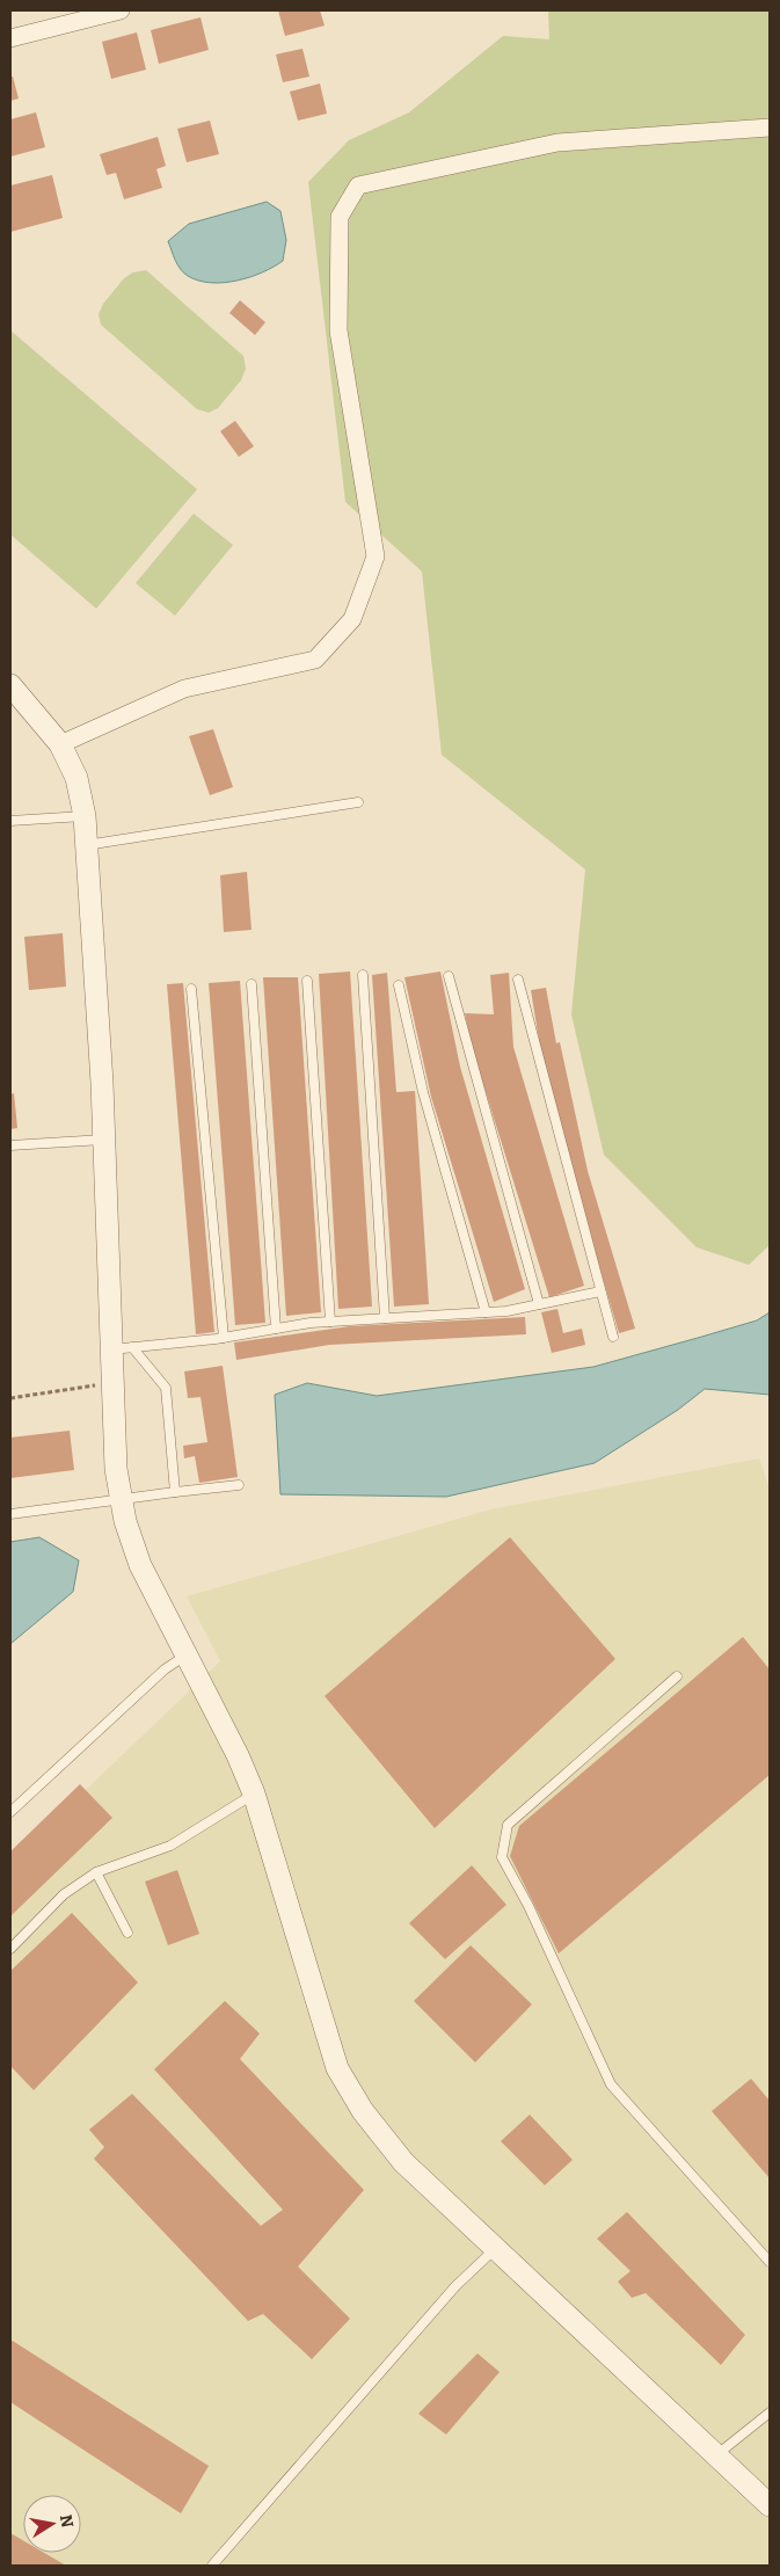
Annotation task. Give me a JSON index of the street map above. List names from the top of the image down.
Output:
{
  "north": "right"
}
